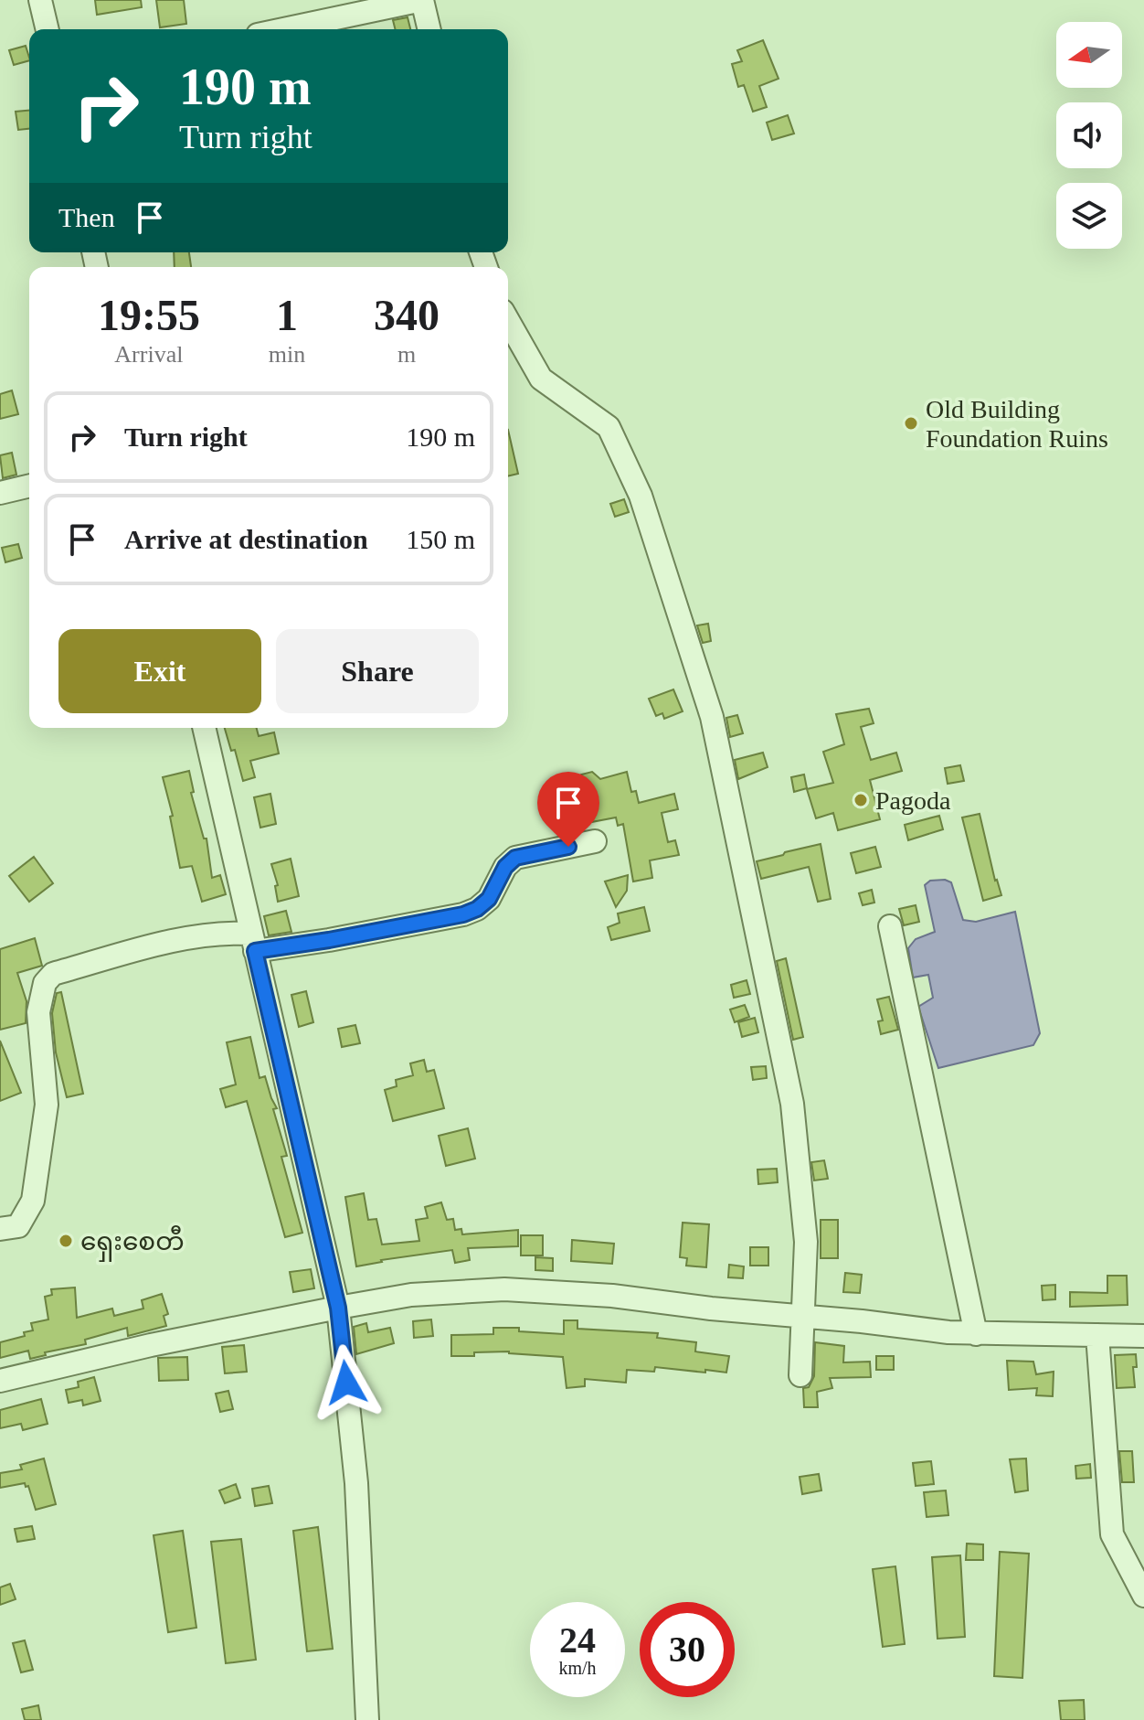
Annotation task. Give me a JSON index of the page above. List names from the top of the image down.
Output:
{
  "places": ["Old Building Foundation Ruins", "Pagoda", "ရှေးစေတီ"],
  "north": "left",
  "page": {
    "turn": ["190 m", "Turn right"],
    "then": "Then",
    "eta": [
      "19:55",
      "Arrival",
      "1",
      "min",
      "340",
      "m"
    ],
    "list": [
      {
        "name": "Turn right",
        "value": "190 m"
      },
      {
        "name": "Arrive at destination",
        "value": "150 m"
      }
    ],
    "buttons": ["Exit", "Share"],
    "speed": "24 km/h",
    "limit": "30"
  }
}
